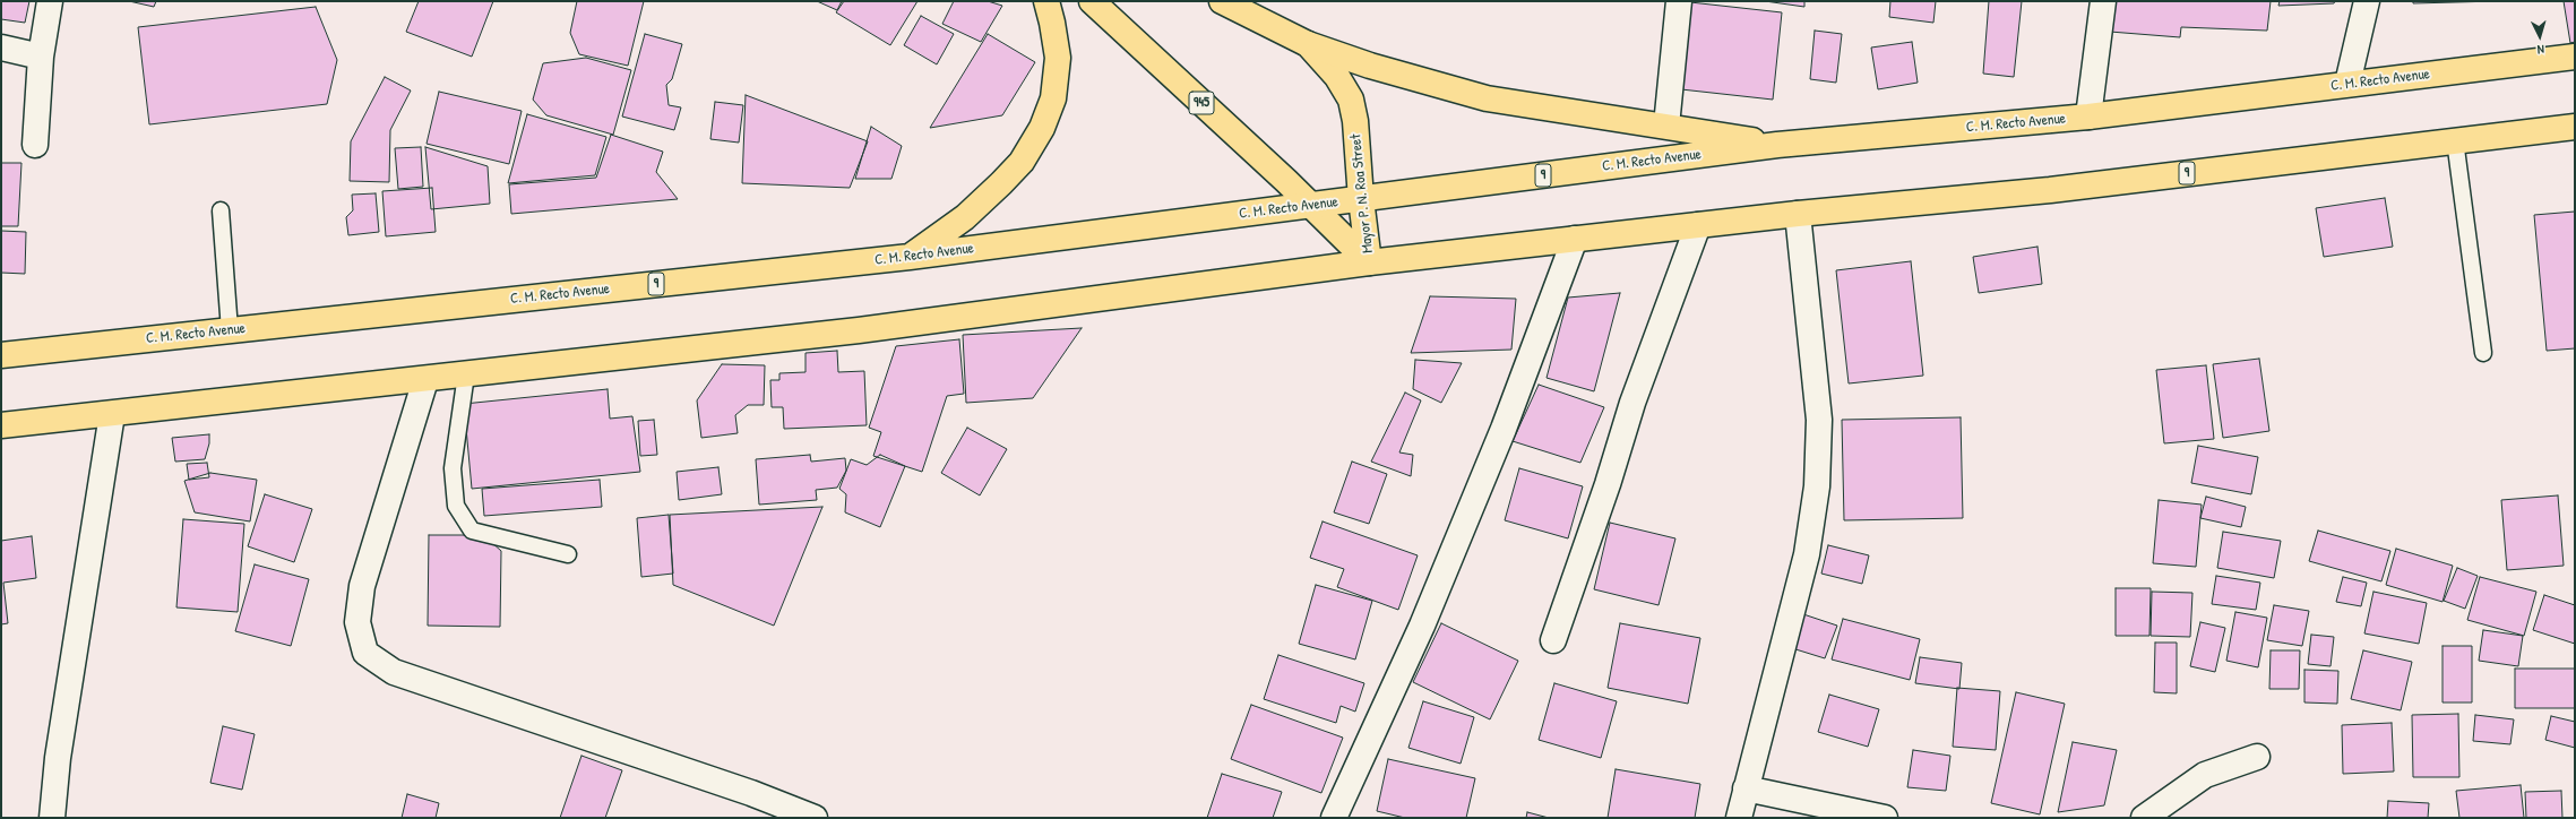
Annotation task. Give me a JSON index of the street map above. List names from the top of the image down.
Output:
{
  "streets": {
    "main road": [
      "C. M. Recto Avenue",
      "945",
      "9",
      "Mayor P. N. Roa Street"
    ]
  },
  "crossings": [
    ["C. M. Recto Avenue", "Mayor P. N. Roa Street"],
    ["9", "Mayor P. N. Roa Street"]
  ],
  "north": "bottom"
}
